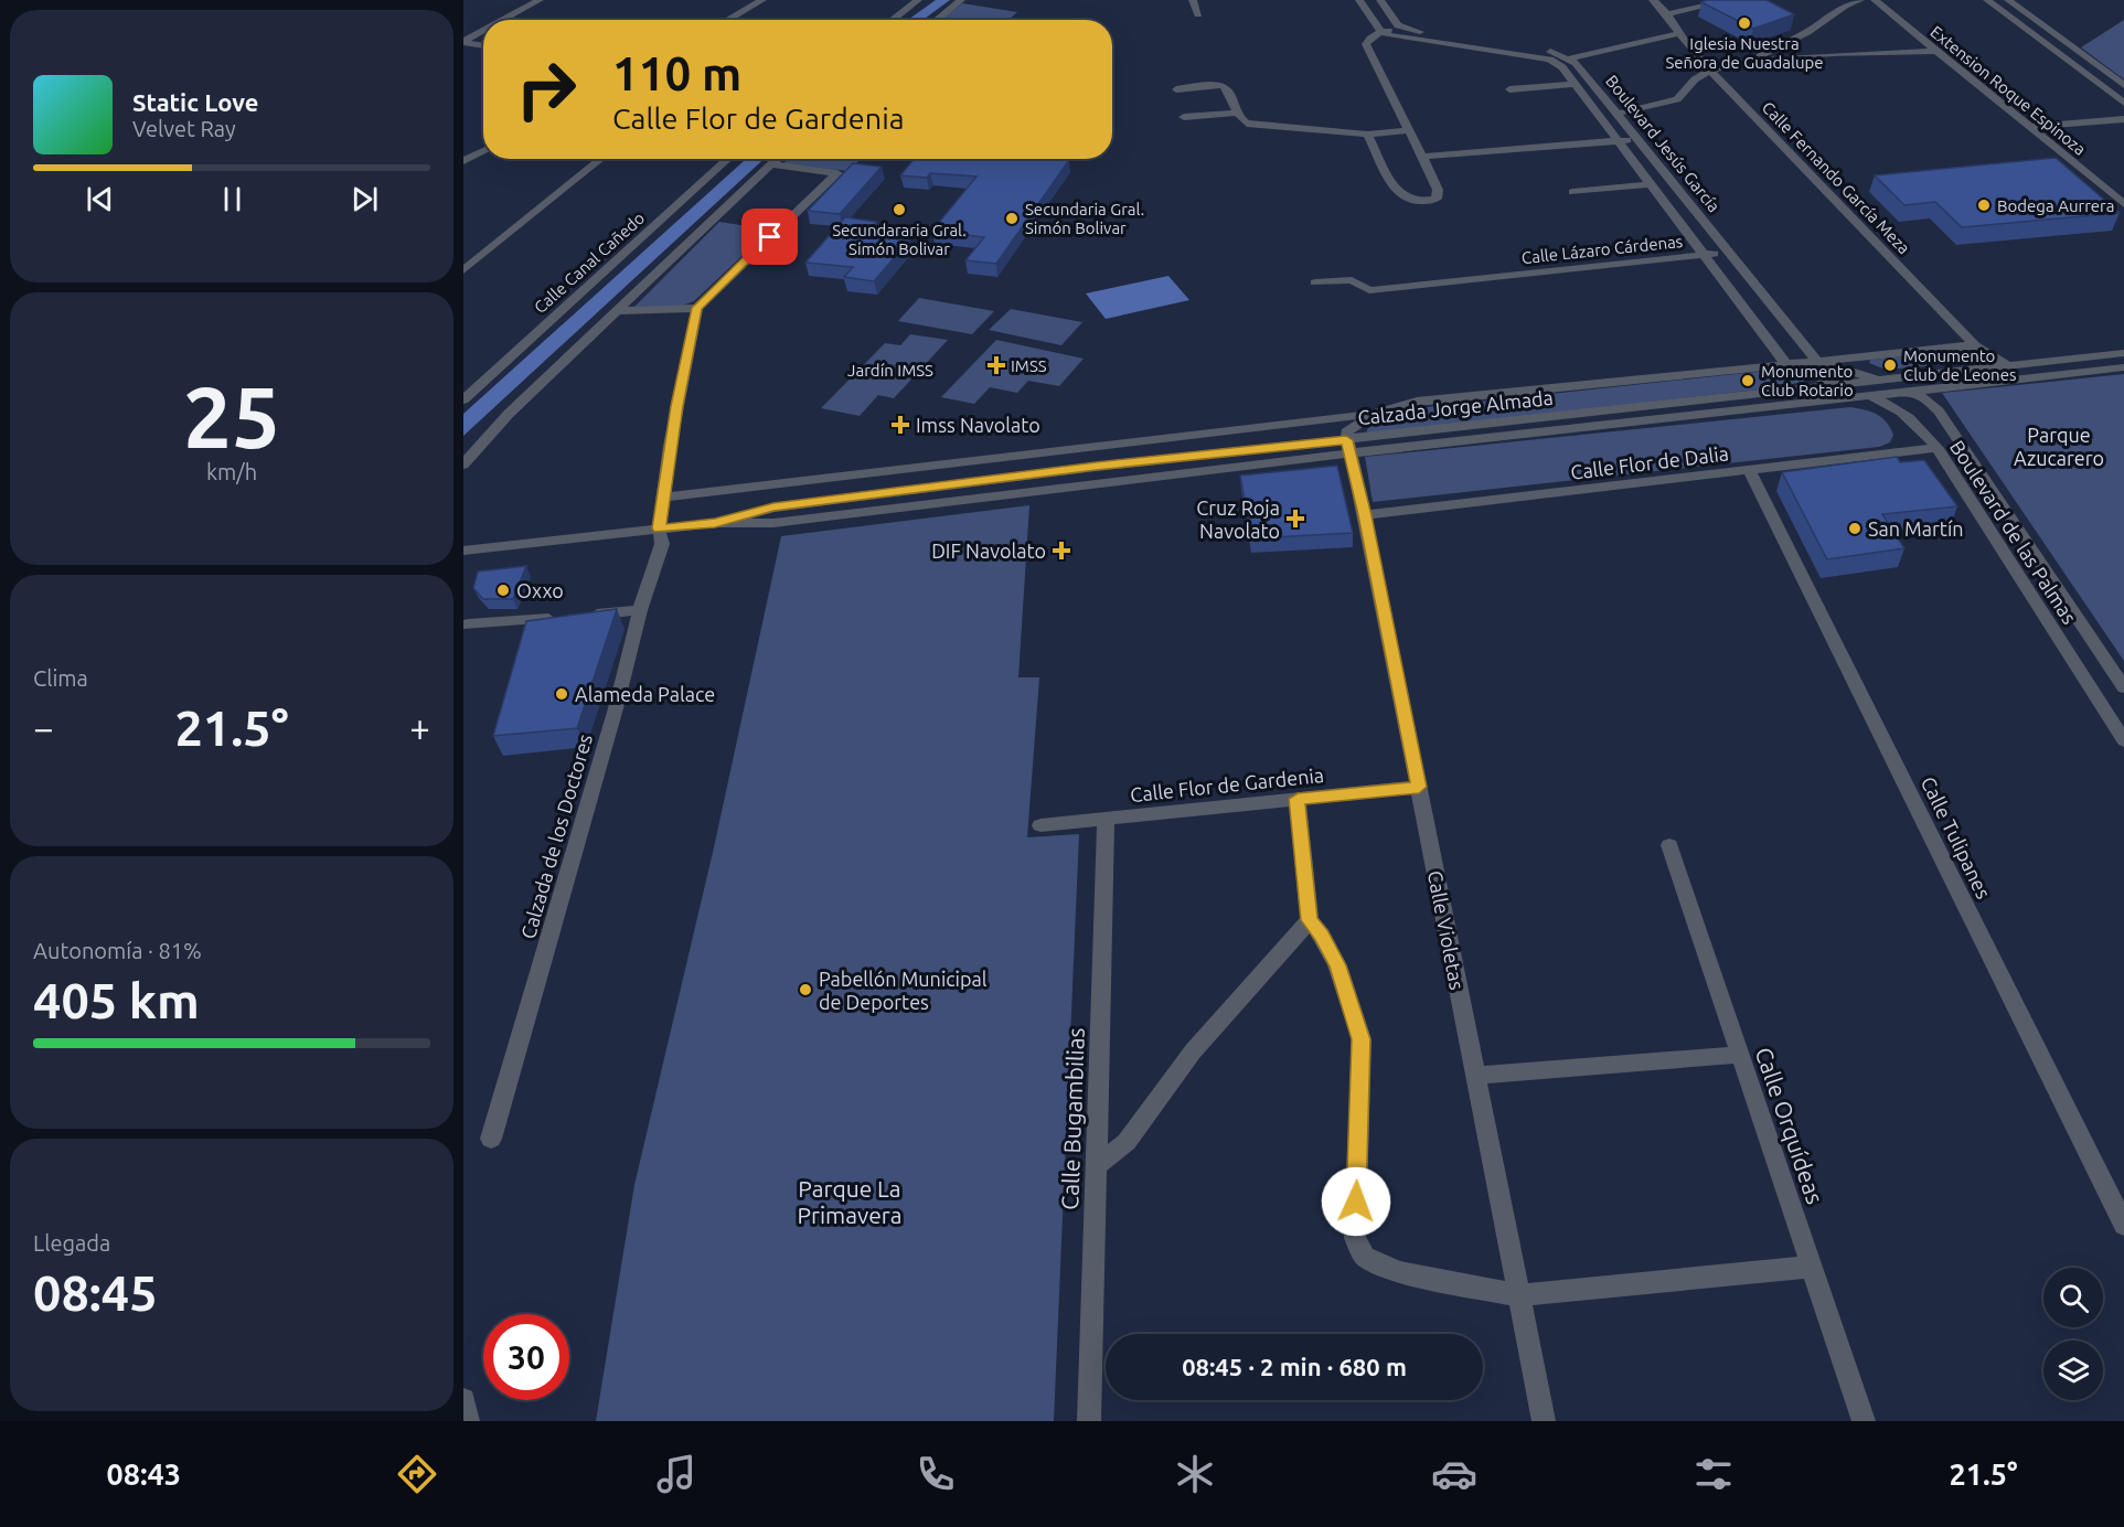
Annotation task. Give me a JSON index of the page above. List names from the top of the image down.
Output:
{
  "streets": {
    "street": [
      "Extension Roque Espinoza",
      "Boulevard Jesús García",
      "Calle Fernando García Meza",
      "Calle Lázaro Cárdenas",
      "Calle Canal Cañedo",
      "Calzada Jorge Almada",
      "Calle Flor de Dalia",
      "Boulevard de las Palmas",
      "Calle Flor de Gardenia",
      "Calzada de los Doctores",
      "Calle Tulipanes",
      "Calle Violetas",
      "Calle Bugambilias",
      "Calle Orquídeas"
    ]
  },
  "crossings": [
    ["Boulevard Jesús García", "Calle Lázaro Cárdenas"],
    ["Calle Fernando García Meza", "Calzada Jorge Almada"],
    ["Calzada Jorge Almada", "Boulevard de las Palmas"],
    ["Calzada Jorge Almada", "Calzada de los Doctores"],
    ["Calzada Jorge Almada", "Calle Violetas"],
    ["Calle Flor de Dalia", "Boulevard de las Palmas"],
    ["Calle Flor de Dalia", "Calle Tulipanes"],
    ["Calle Flor de Dalia", "Calle Violetas"],
    ["Calle Flor de Gardenia", "Calle Violetas"],
    ["Calle Flor de Gardenia", "Calle Bugambilias"]
  ],
  "parks": ["Jardín IMSS", "Parque Azucarero", "Parque La Primavera"],
  "places": {
    "other": [
      "Iglesia Nuestra Señora de Guadalupe",
      "Bodega Aurrera",
      "Secundararia Gral. Simón Bolivar",
      "Secundaria Gral. Simón Bolivar",
      "Monumento Club de Leones",
      "Monumento Club Rotario",
      "San Martín",
      "Oxxo",
      "Alameda Palace",
      "Pabellón Municipal de Deportes"
    ],
    "health": [
      "IMSS",
      "Imss Navolato",
      "Cruz Roja Navolato",
      "DIF Navolato"
    ]
  },
  "page": {
    "turn": ["110 m", "Calle Flor de Gardenia"],
    "song": ["Static Love", "Velvet Ray"],
    "tile": [
      ["25", "km/h"],
      "Clima",
      ["Autonomía · 81%", "405 km"],
      ["Llegada", "08:45"]
    ],
    "heat": ["−", "21.5°", "+"],
    "limit": "30",
    "trip": "08:45 · 2 min · 680 m",
    "tabs": ["08:43", "21.5°"]
  }
}
